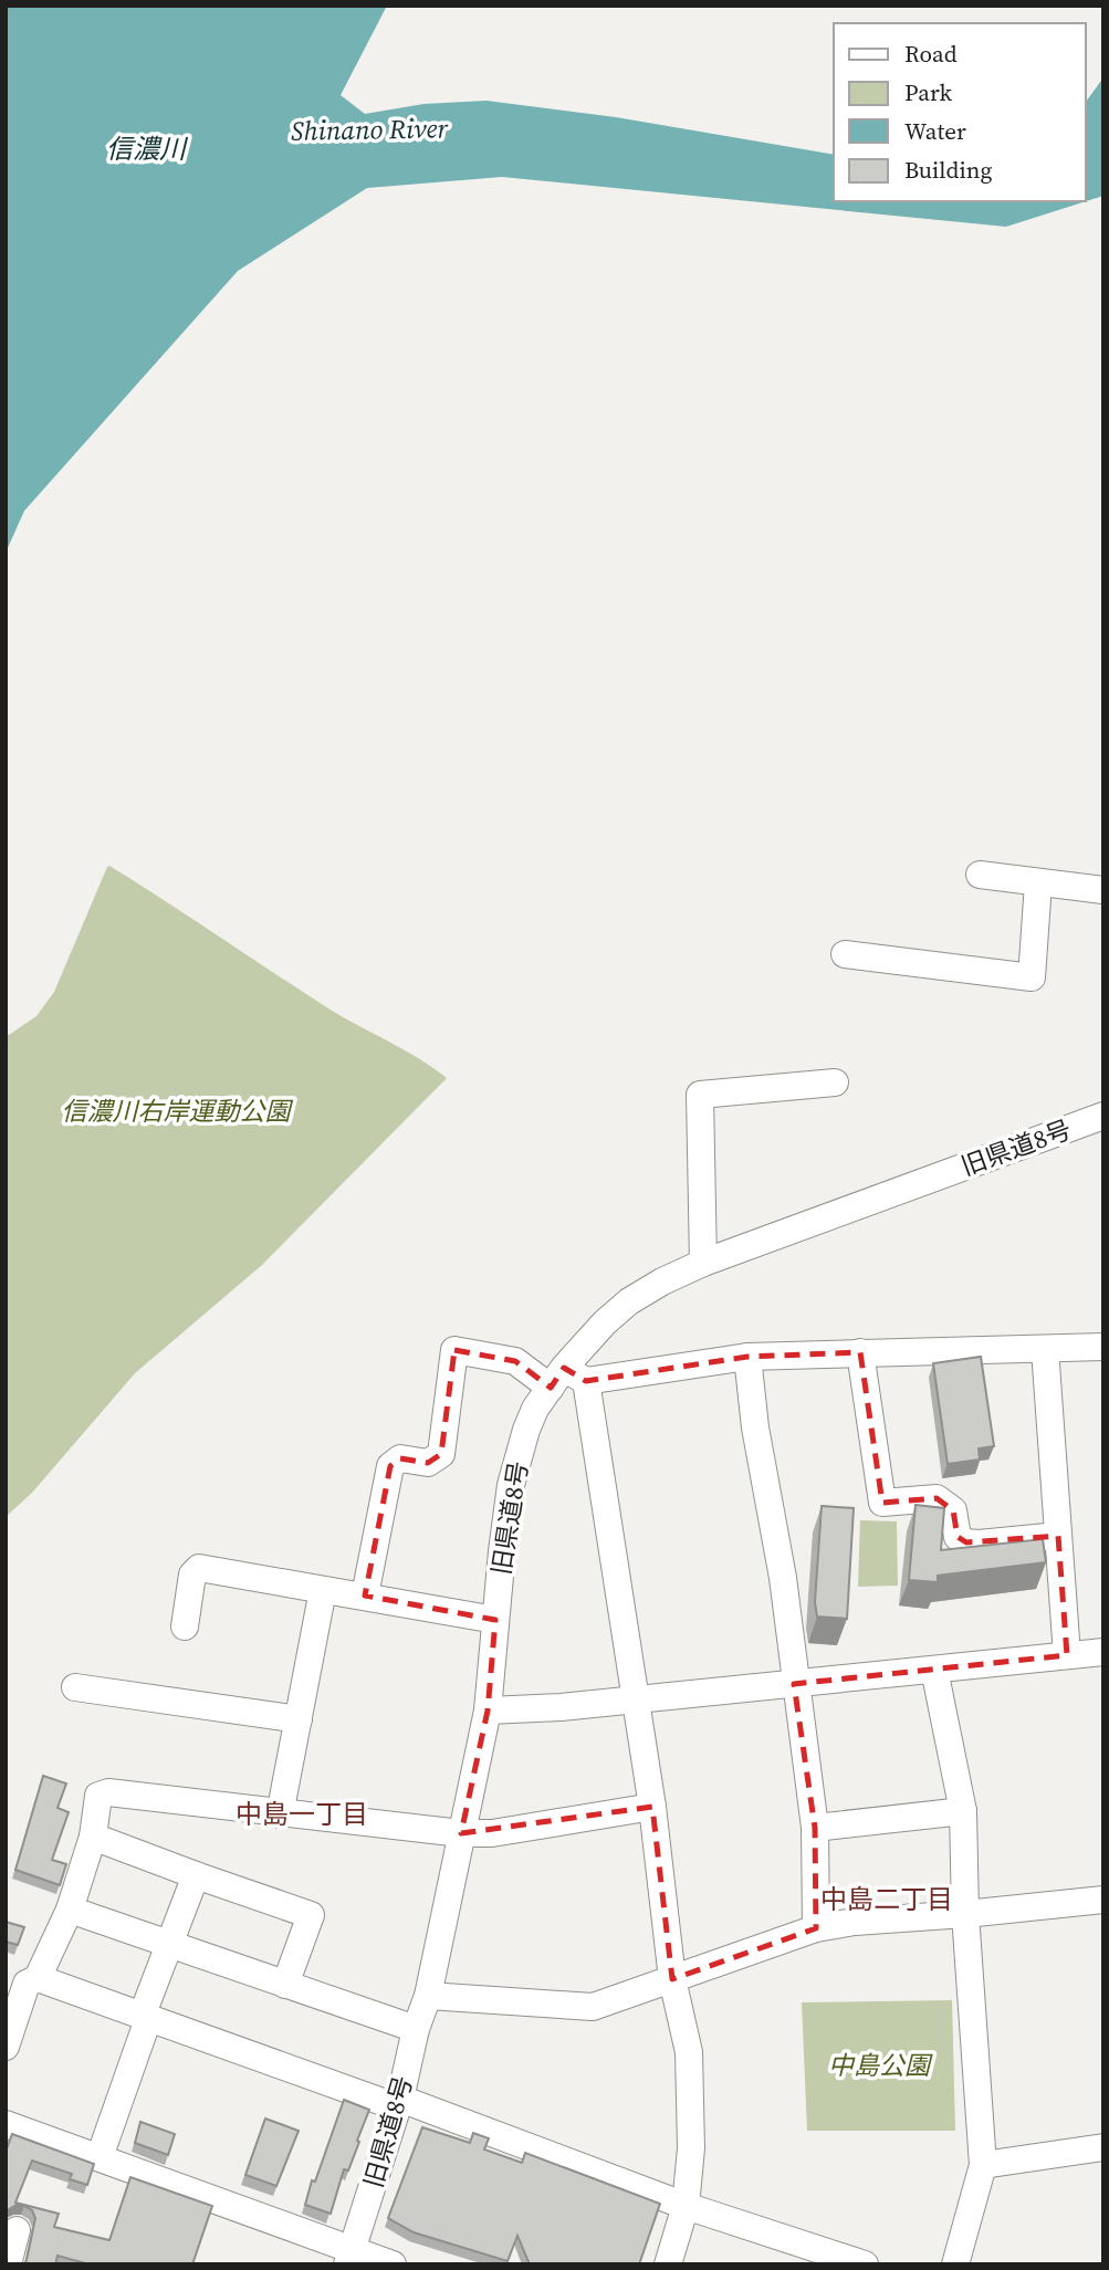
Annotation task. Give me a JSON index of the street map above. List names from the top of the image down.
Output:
{
  "streets": {
    "street": ["旧県道8号"]
  },
  "districts": ["中島一丁目", "中島二丁目"],
  "water": ["Shinano River", "信濃川"],
  "parks": ["信濃川右岸運動公園", "中島公園"],
  "legend": [
    "Road",
    "Park",
    "Water",
    "Building"
  ]
}
